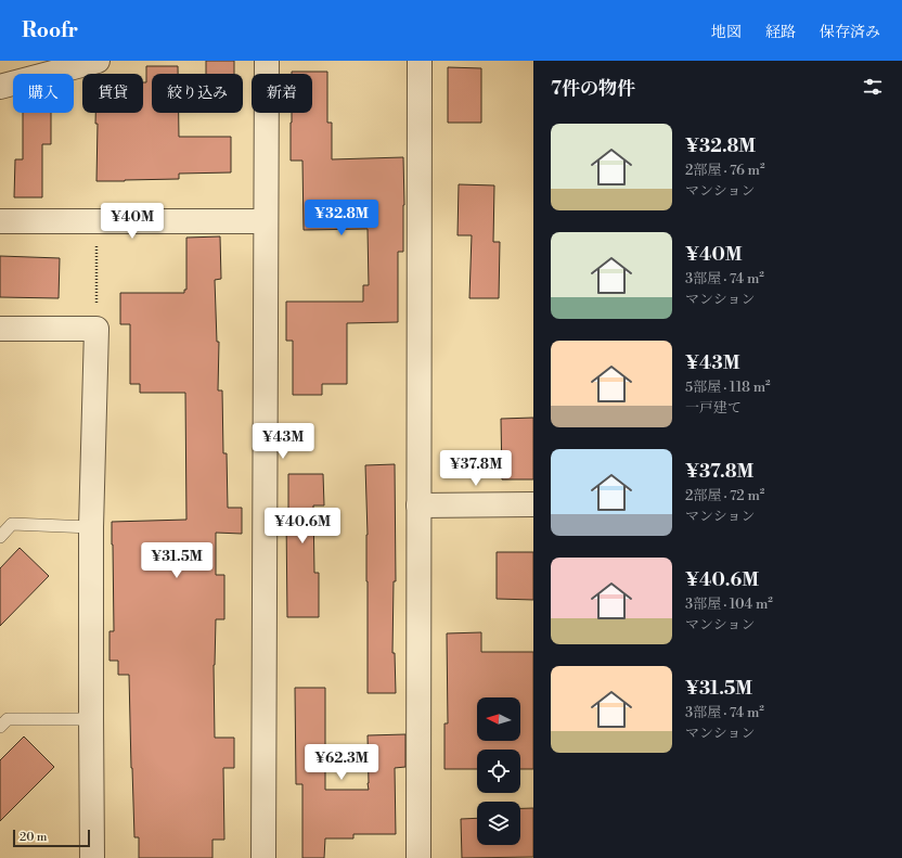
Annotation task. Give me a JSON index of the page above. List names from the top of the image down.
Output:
{
  "scale_bar": "20 m",
  "north": "left",
  "page": {
    "header": "Roofr",
    "nav": ["地図", "経路", "保存済み"],
    "heading": "7件の物件",
    "chip": [
      "購入",
      "賃貸",
      "絞り込み",
      "新着"
    ],
    "list": [
      {
        "name": "¥32.8M",
        "note": "2部屋 · 76 m² · マンション"
      },
      {
        "name": "¥40M",
        "note": "3部屋 · 74 m² · マンション"
      },
      {
        "name": "¥43M",
        "note": "5部屋 · 118 m² · 一戸建て"
      },
      {
        "name": "¥37.8M",
        "note": "2部屋 · 72 m² · マンション"
      },
      {
        "name": "¥40.6M",
        "note": "3部屋 · 104 m² · マンション"
      },
      {
        "name": "¥31.5M",
        "note": "3部屋 · 74 m² · マンション"
      }
    ],
    "price": [
      "¥32.8M",
      "¥40M",
      "¥43M",
      "¥37.8M",
      "¥40.6M",
      "¥31.5M",
      "¥62.3M"
    ],
    "scale": "20 m"
  }
}
